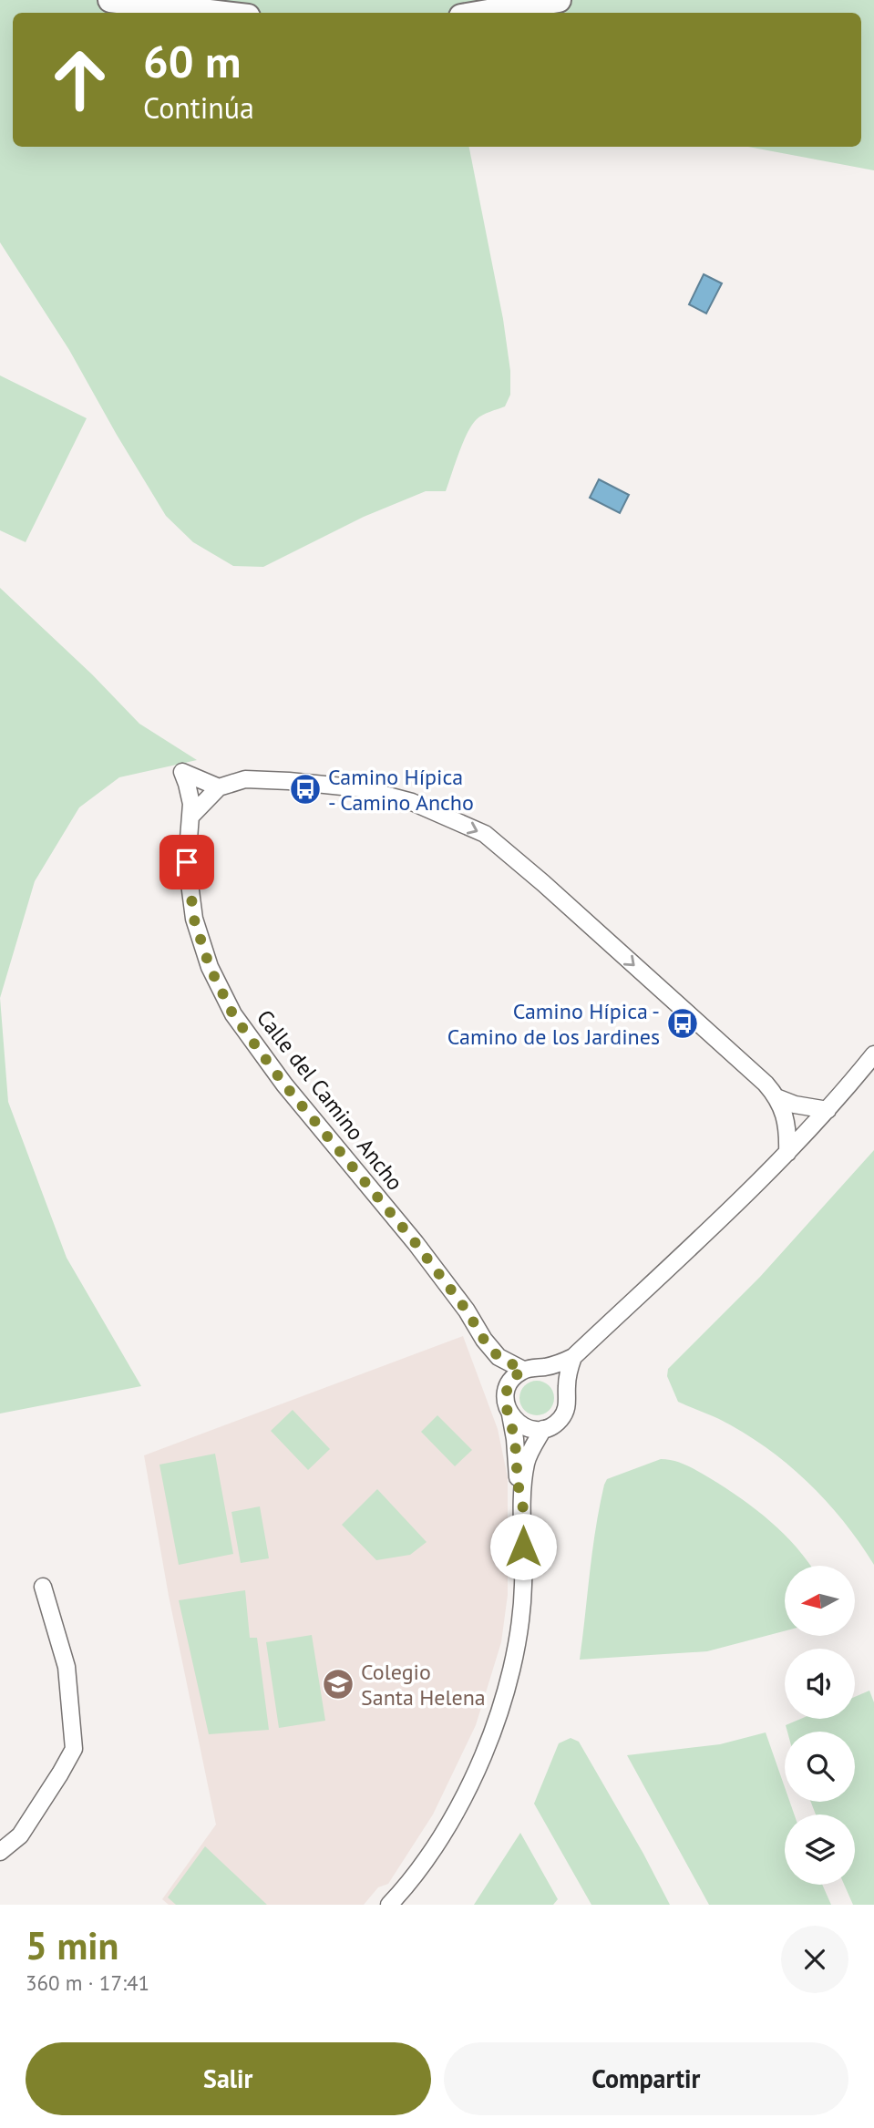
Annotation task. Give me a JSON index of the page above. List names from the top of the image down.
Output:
{
  "streets": {
    "street": ["Calle del Camino Ancho"]
  },
  "places": {
    "bus stop": ["Camino Hípica - Camino Ancho", "Camino Hípica - Camino de los Jardines"],
    "school or university": ["Colegio Santa Helena"]
  },
  "north": "left",
  "page": {
    "turn": ["60 m", "Continúa"],
    "heading": ["5 min", "360 m · 17:41"],
    "buttons": ["Salir", "Compartir"]
  }
}
